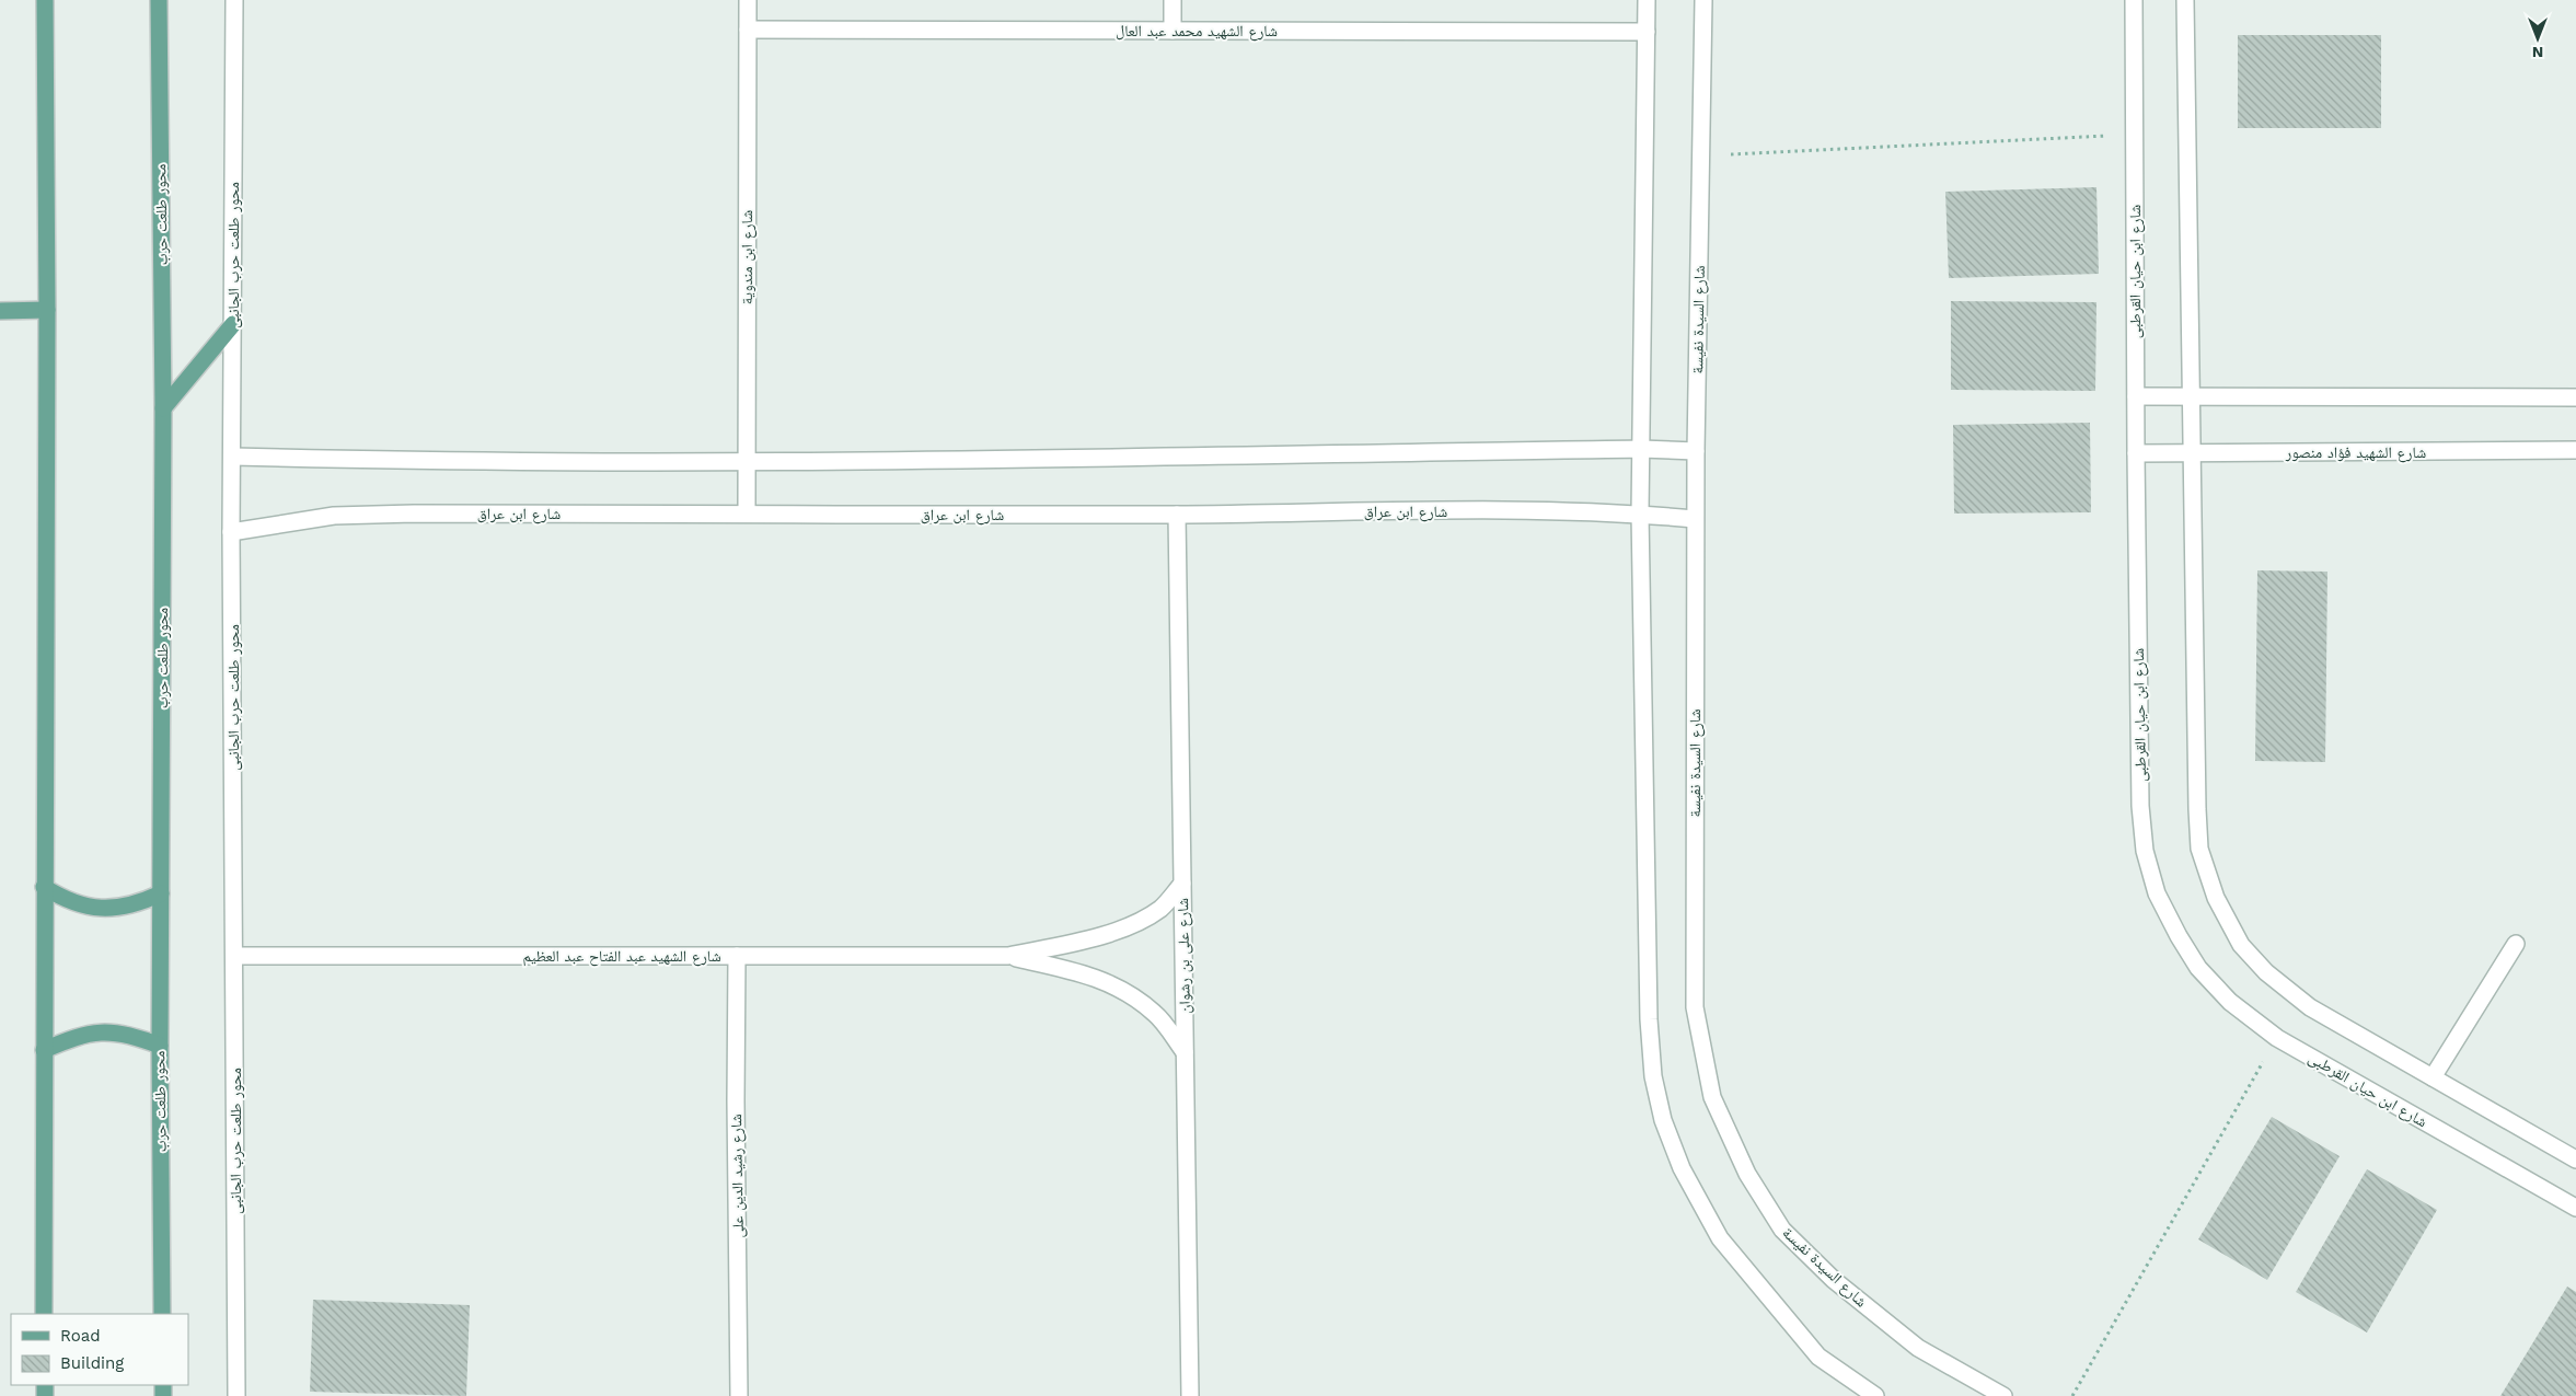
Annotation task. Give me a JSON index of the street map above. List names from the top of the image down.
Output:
{
  "streets": {
    "main road": ["محور طلعت حرب"],
    "street": [
      "شارع الشهيد محمد عبد العال",
      "محور طلعت حرب الجانبى",
      "شارع ابن مندوية",
      "شارع ابن حيان القرطبى",
      "شارع السيدة نفيسة",
      "شارع الشهيد فؤاد منصور",
      "شارع ابن عراق",
      "شارع الشهيد عبد الفتاح عبد العظيم",
      "شارع على بن رشوان",
      "شارع رشيد الدين على"
    ]
  },
  "crossings": [
    ["شارع الشهيد محمد عبد العال", "شارع ابن مندوية"],
    ["محور طلعت حرب الجانبى", "شارع ابن عراق"],
    ["محور طلعت حرب الجانبى", "شارع الشهيد عبد الفتاح عبد العظيم"],
    ["شارع ابن مندوية", "شارع ابن عراق"],
    ["شارع ابن حيان القرطبى", "شارع الشهيد فؤاد منصور"],
    ["شارع السيدة نفيسة", "شارع ابن عراق"],
    ["شارع ابن عراق", "شارع على بن رشوان"],
    ["شارع الشهيد عبد الفتاح عبد العظيم", "شارع على بن رشوان"],
    ["شارع الشهيد عبد الفتاح عبد العظيم", "شارع رشيد الدين على"]
  ],
  "legend": ["Road", "Building"],
  "north": "bottom"
}
